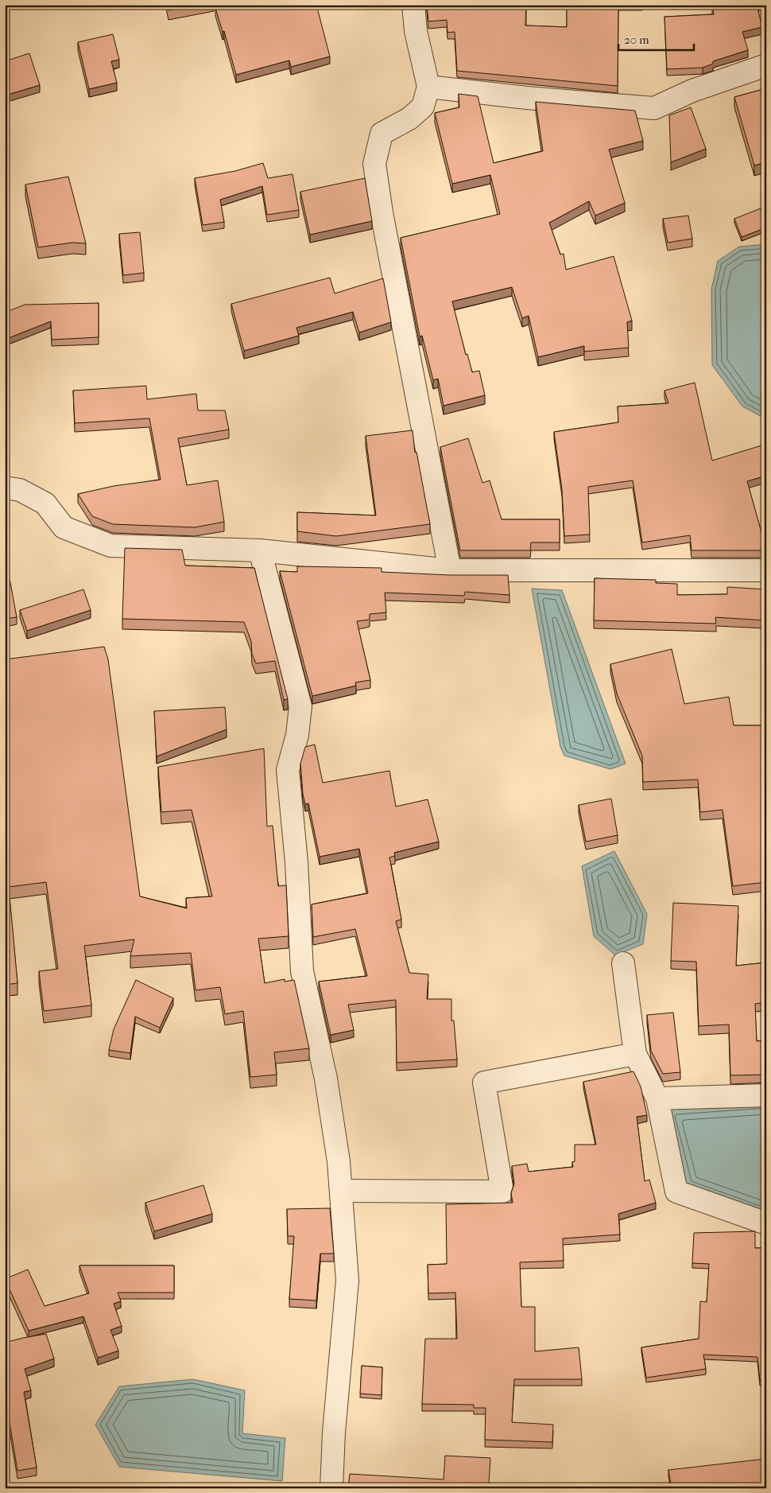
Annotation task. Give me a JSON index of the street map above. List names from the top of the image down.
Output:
{
  "scale_bar": "20 m"
}
